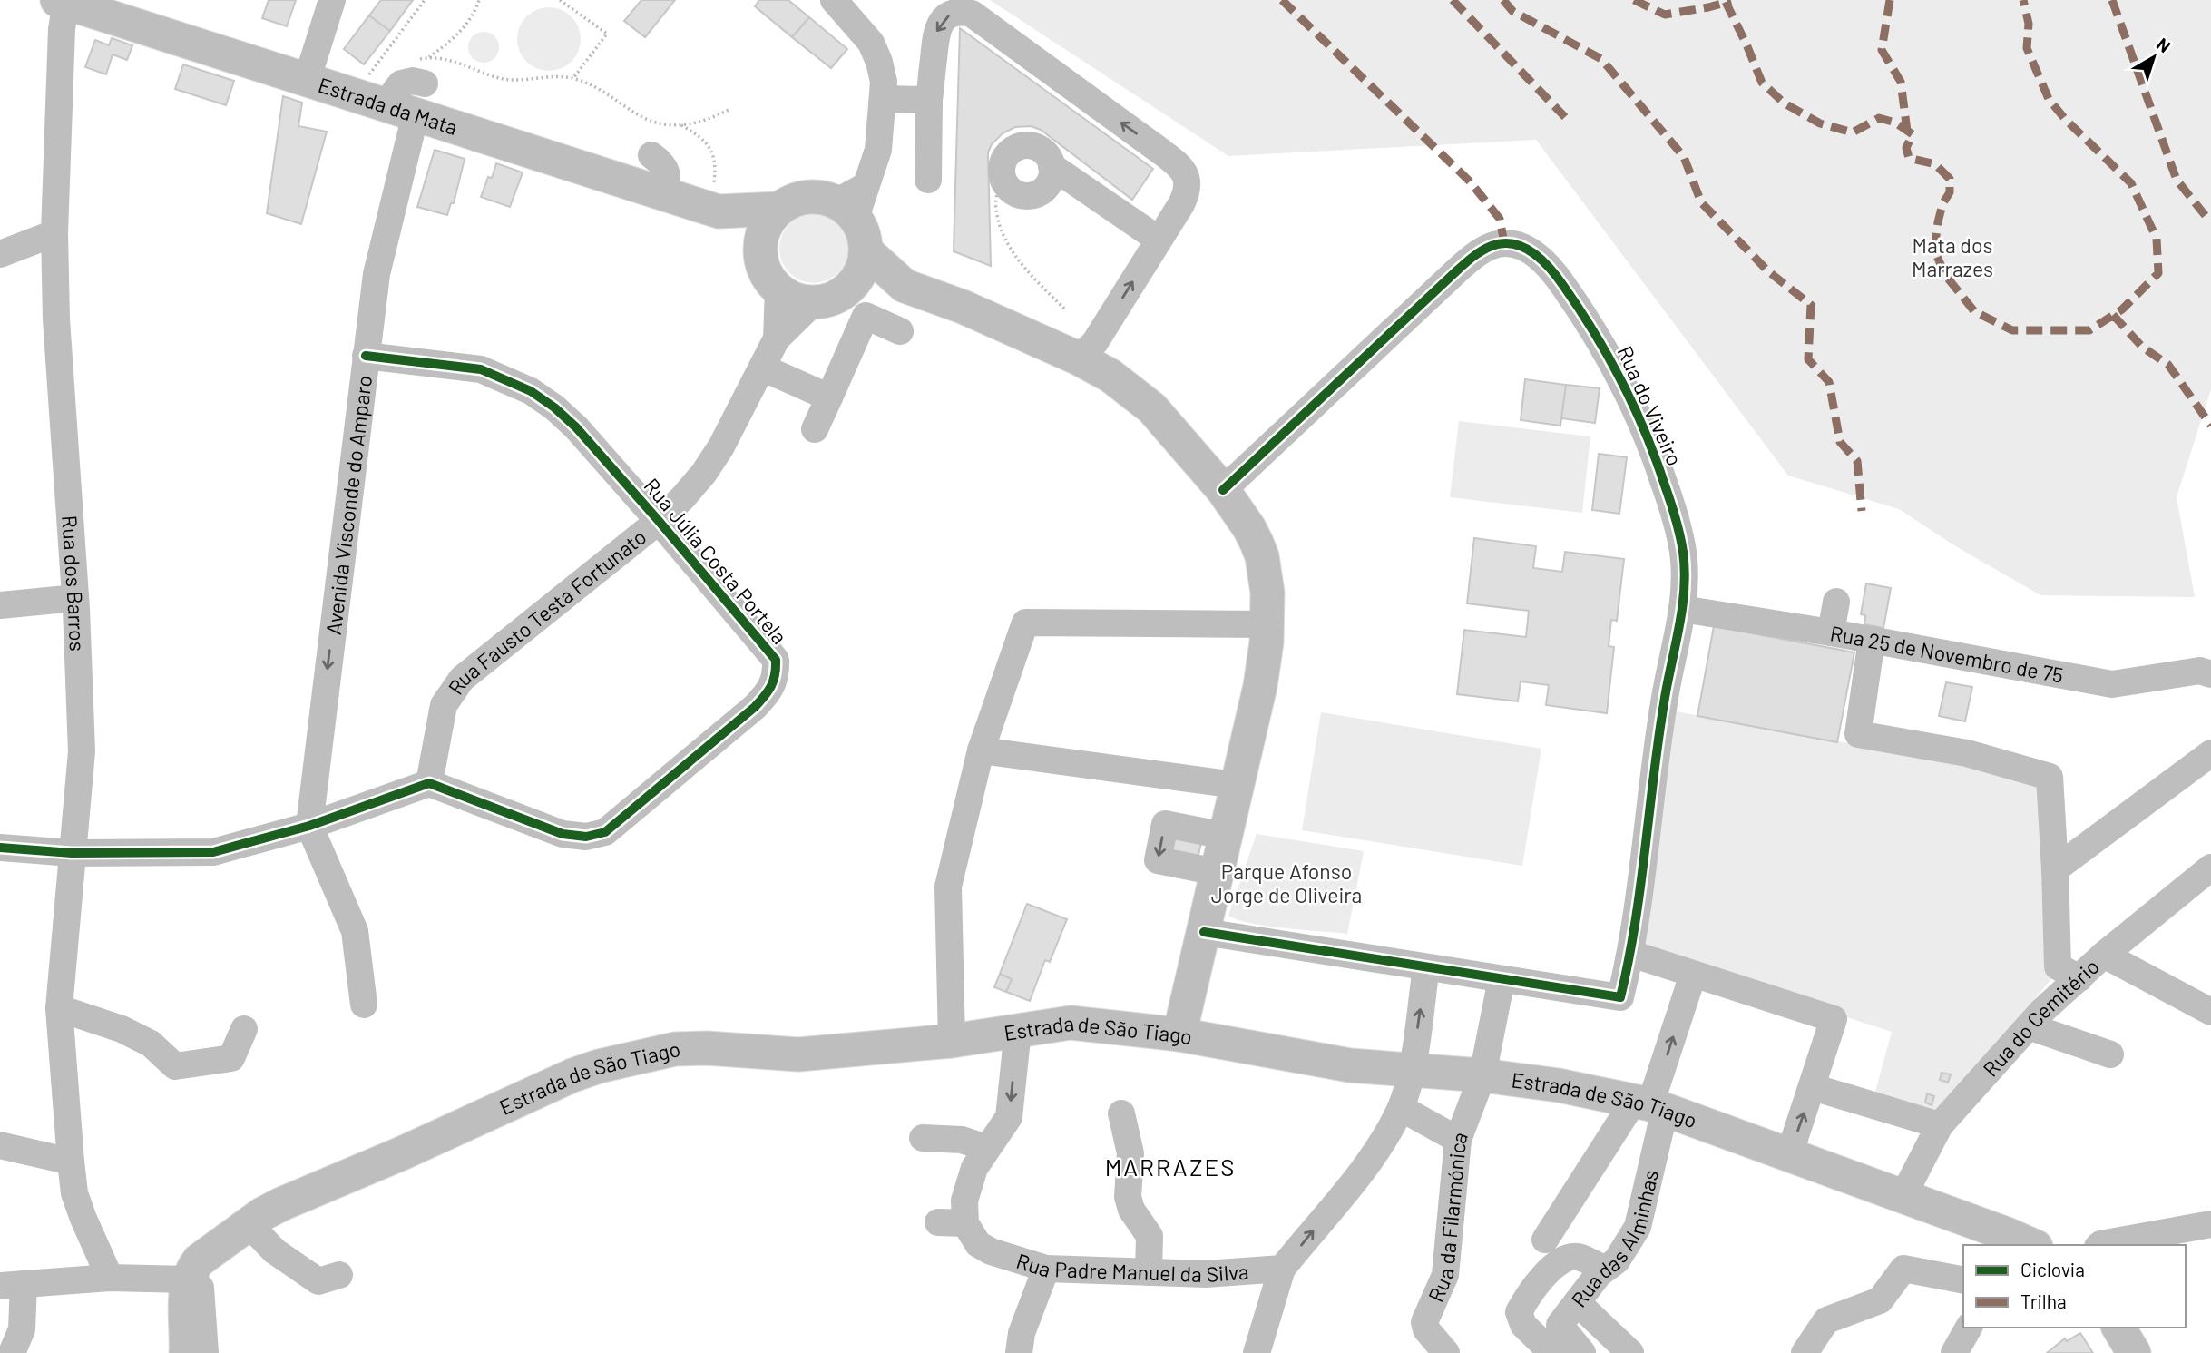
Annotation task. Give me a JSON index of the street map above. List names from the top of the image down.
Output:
{
  "streets": {
    "main road": ["Estrada da Mata", "Estrada de São Tiago"],
    "street": [
      "Rua do Viveiro",
      "Avenida Visconde do Amparo",
      "Rua Júlia Costa Portela",
      "Rua dos Barros",
      "Rua Fausto Testa Fortunato",
      "Rua 25 de Novembro de 75",
      "Rua do Cemitério",
      "Rua da Filarmónica",
      "Rua das Alminhas",
      "Rua Padre Manuel da Silva"
    ]
  },
  "crossings": [
    ["Estrada da Mata", "Avenida Visconde do Amparo"],
    ["Estrada da Mata", "Rua dos Barros"],
    ["Rua do Viveiro", "Rua 25 de Novembro de 75"],
    ["Rua do Viveiro", "Rua da Filarmónica"],
    ["Avenida Visconde do Amparo", "Rua Júlia Costa Portela"],
    ["Rua Júlia Costa Portela", "Rua Fausto Testa Fortunato"],
    ["Rua do Cemitério", "Estrada de São Tiago"],
    ["Estrada de São Tiago", "Rua da Filarmónica"],
    ["Estrada de São Tiago", "Rua das Alminhas"]
  ],
  "one_way": ["Avenida Visconde do Amparo"],
  "districts": ["MARRAZES"],
  "parks": ["Mata dos Marrazes", "Parque Afonso Jorge de Oliveira"],
  "legend": ["Ciclovia", "Trilha"],
  "north": "top right"
}
